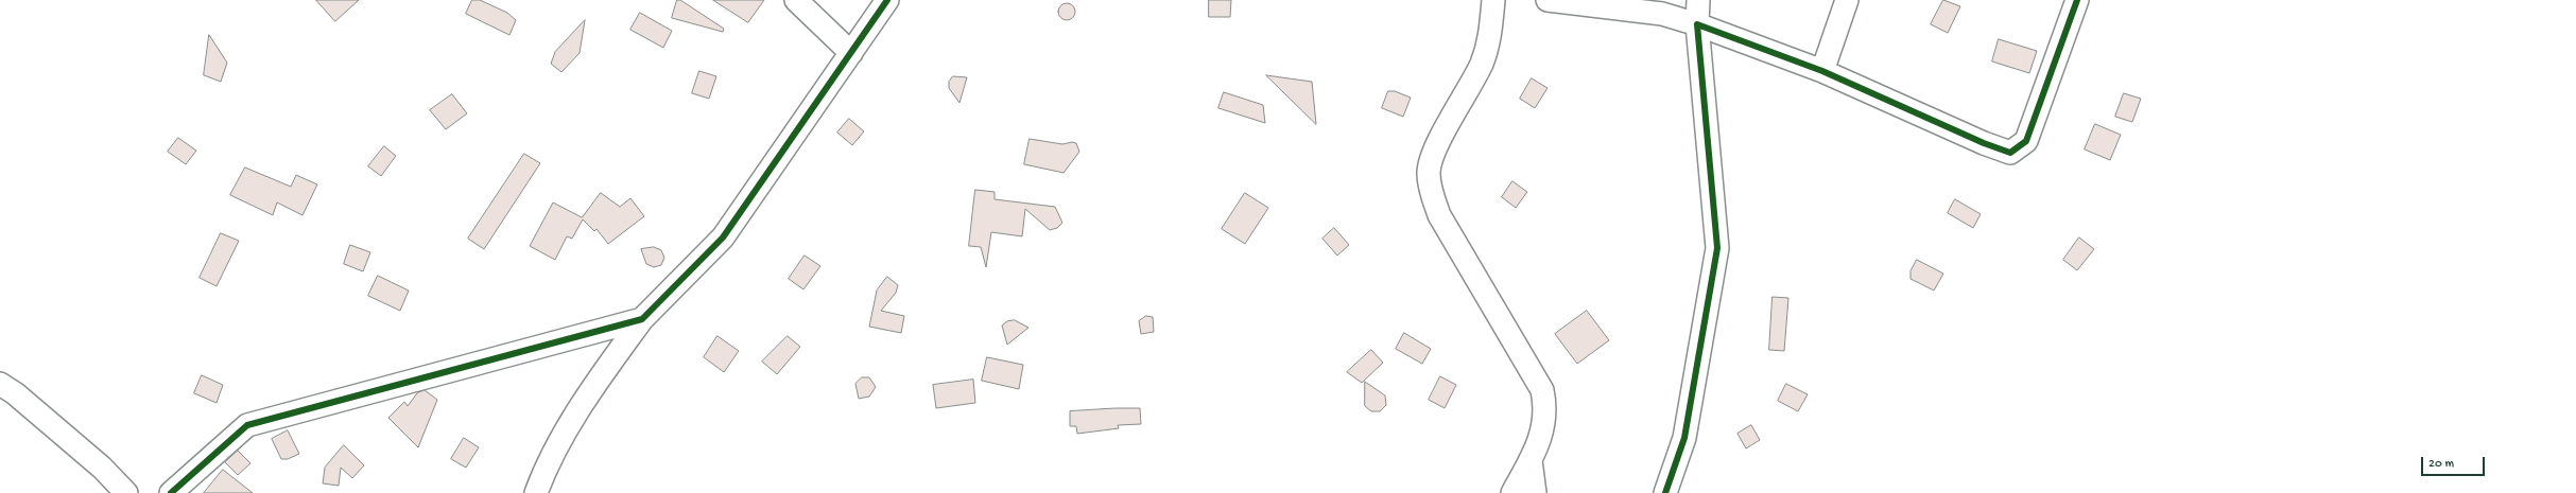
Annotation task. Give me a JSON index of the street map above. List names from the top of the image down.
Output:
{
  "scale_bar": "20 m"
}
